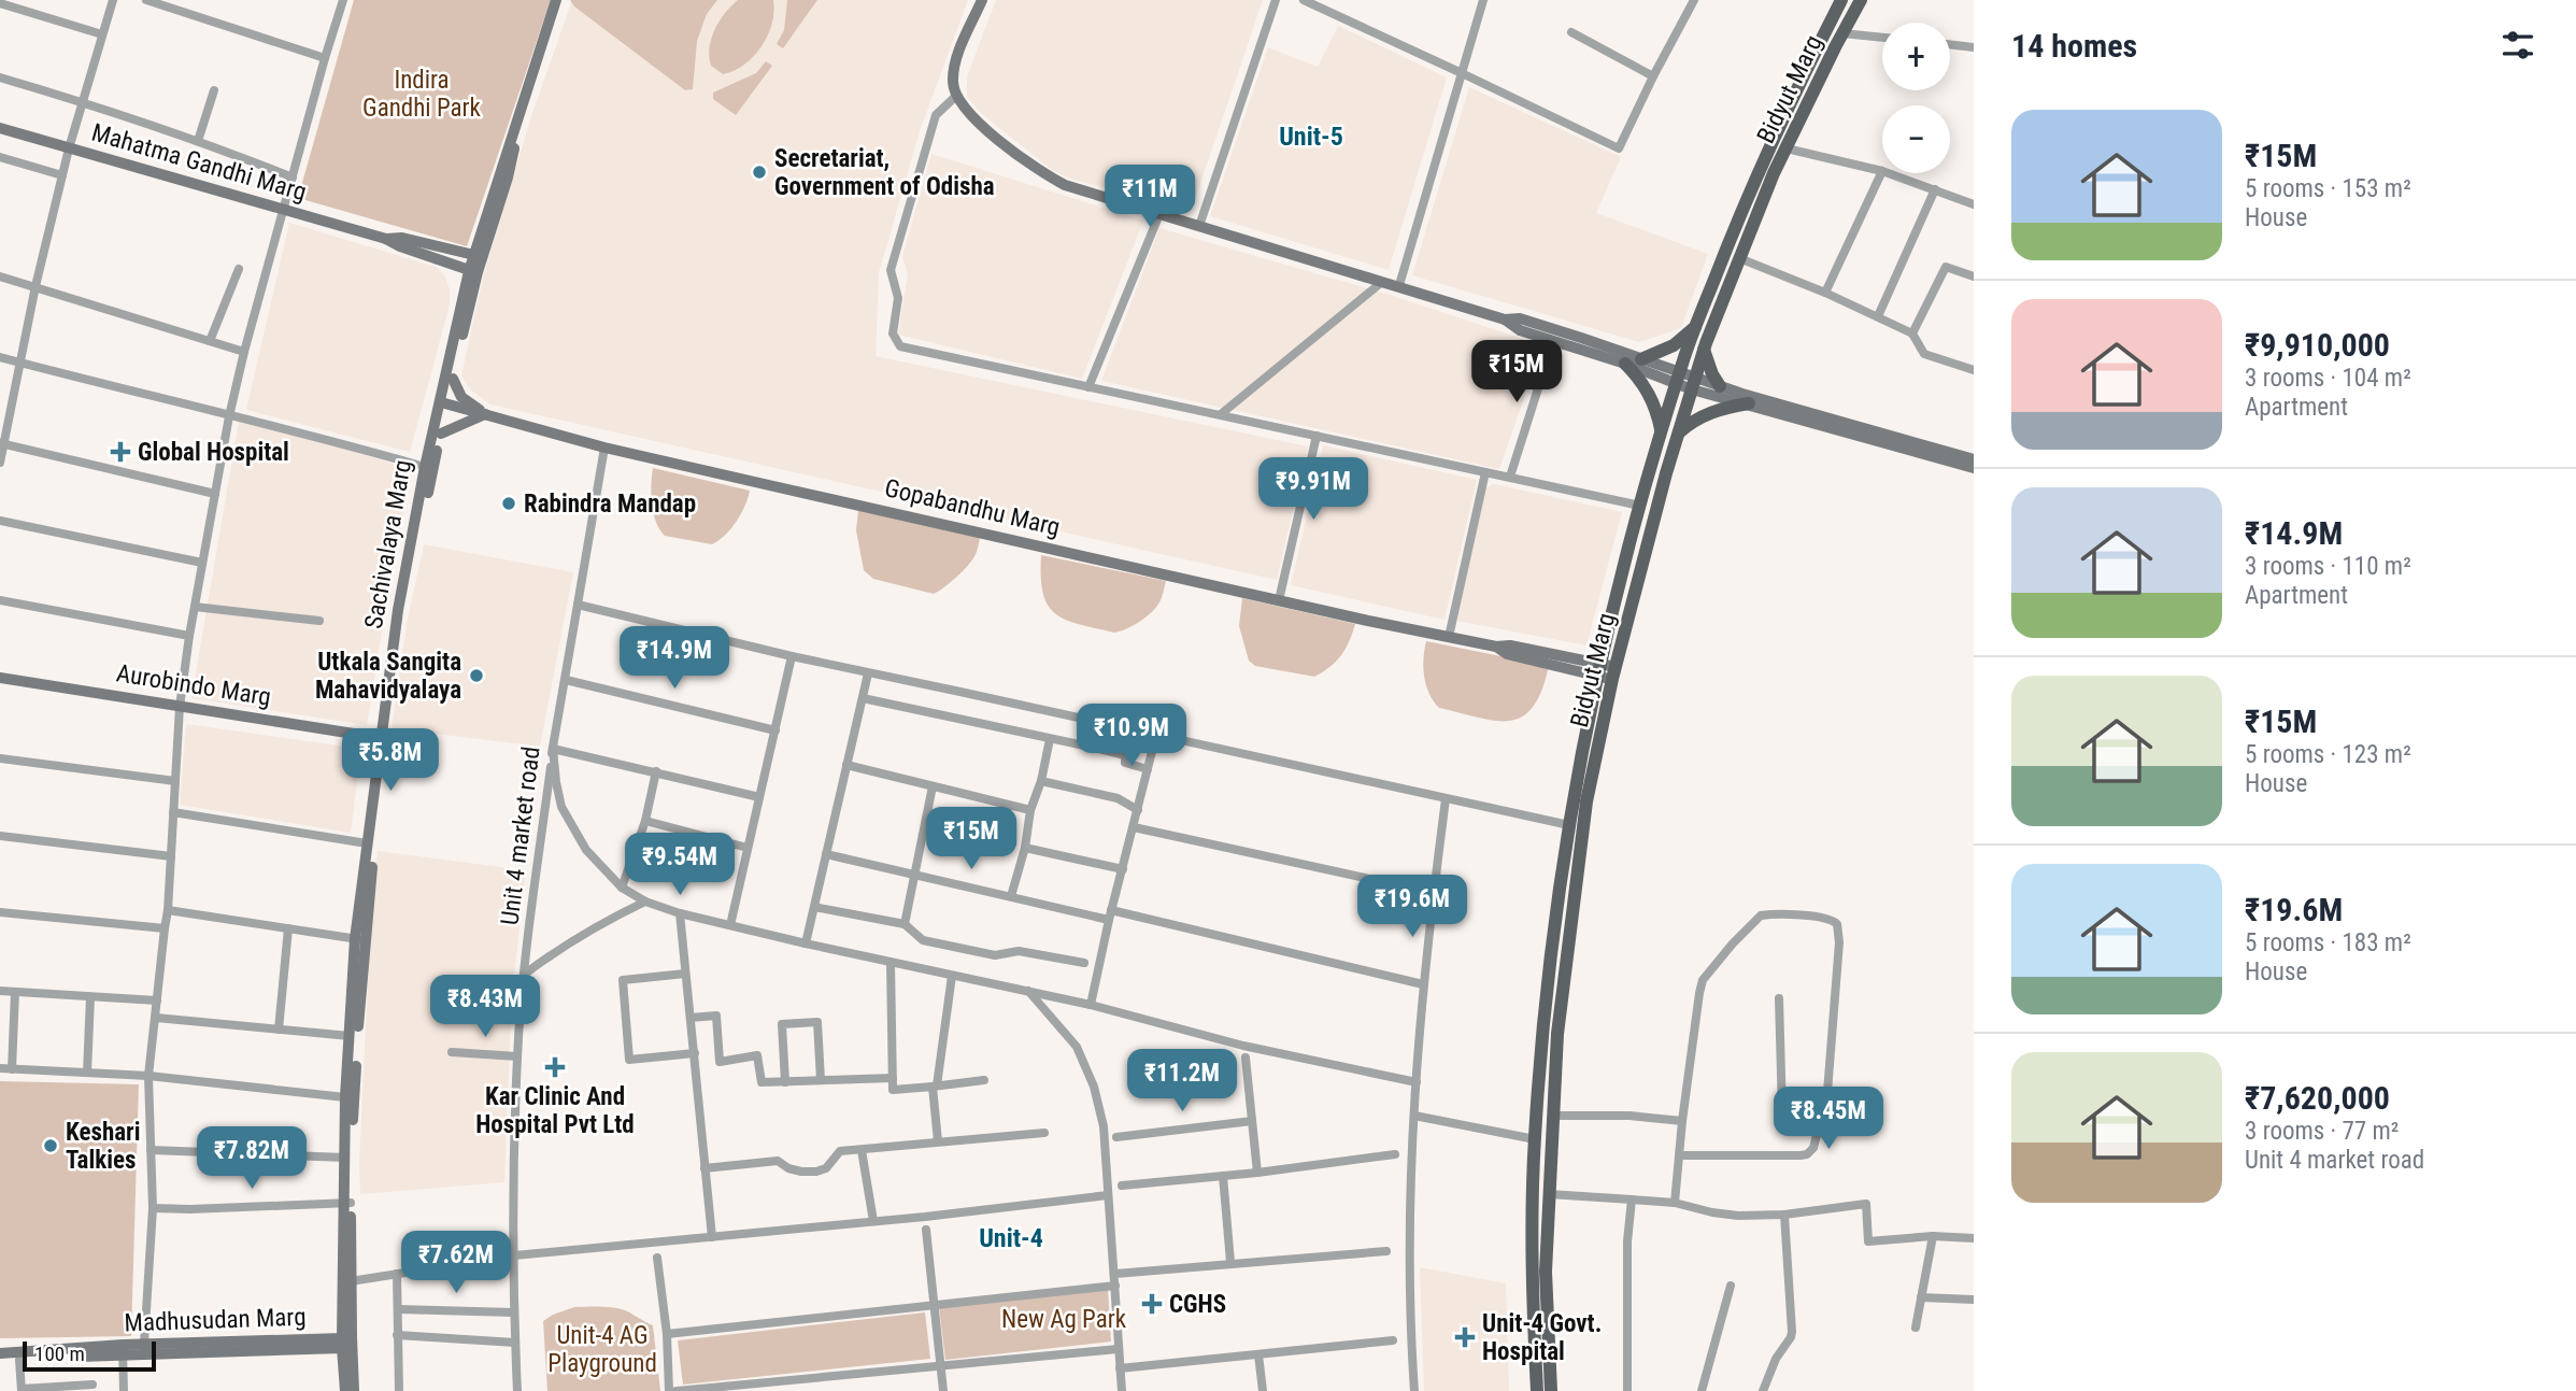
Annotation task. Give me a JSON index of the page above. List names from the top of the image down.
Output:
{
  "streets": {
    "main road": ["Bidyut Marg"],
    "street": [
      "Mahatma Gandhi Marg",
      "Gopabandhu Marg",
      "Sachivalaya Marg",
      "Aurobindo Marg",
      "Unit 4 market road",
      "Madhusudan Marg"
    ]
  },
  "crossings": [
    ["Bidyut Marg", "Gopabandhu Marg"],
    ["Mahatma Gandhi Marg", "Sachivalaya Marg"],
    ["Gopabandhu Marg", "Sachivalaya Marg"],
    ["Gopabandhu Marg", "Unit 4 market road"],
    ["Sachivalaya Marg", "Aurobindo Marg"],
    ["Sachivalaya Marg", "Madhusudan Marg"]
  ],
  "districts": ["Unit-5", "Unit-4"],
  "parks": ["Indira Gandhi Park", "New Ag Park", "Unit-4 AG Playground"],
  "places": {
    "other": [
      "Secretariat, Government of Odisha",
      "Rabindra Mandap",
      "Utkala Sangita Mahavidyalaya",
      "Keshari Talkies"
    ],
    "health": [
      "Global Hospital",
      "Kar Clinic And Hospital Pvt Ltd",
      "CGHS",
      "Unit-4 Govt. Hospital"
    ]
  },
  "scale_bar": "100 m",
  "page": {
    "heading": "14 homes",
    "map_buttons": ["+", "−"],
    "list": [
      {
        "name": "₹15M",
        "note": "5 rooms · 153 m² · House"
      },
      {
        "name": "₹9,910,000",
        "note": "3 rooms · 104 m² · Apartment"
      },
      {
        "name": "₹14.9M",
        "note": "3 rooms · 110 m² · Apartment"
      },
      {
        "name": "₹15M",
        "note": "5 rooms · 123 m² · House"
      },
      {
        "name": "₹19.6M",
        "note": "5 rooms · 183 m² · House"
      },
      {
        "name": "₹7,620,000",
        "note": "3 rooms · 77 m² · Unit 4 market road"
      }
    ],
    "price": [
      "₹11M",
      "₹15M",
      "₹9.91M",
      "₹14.9M",
      "₹10.9M",
      "₹5.8M",
      "₹15M",
      "₹9.54M",
      "₹19.6M",
      "₹8.43M",
      "₹11.2M",
      "₹8.45M",
      "₹7.82M",
      "₹7.62M"
    ],
    "scale": "100 m"
  }
}
